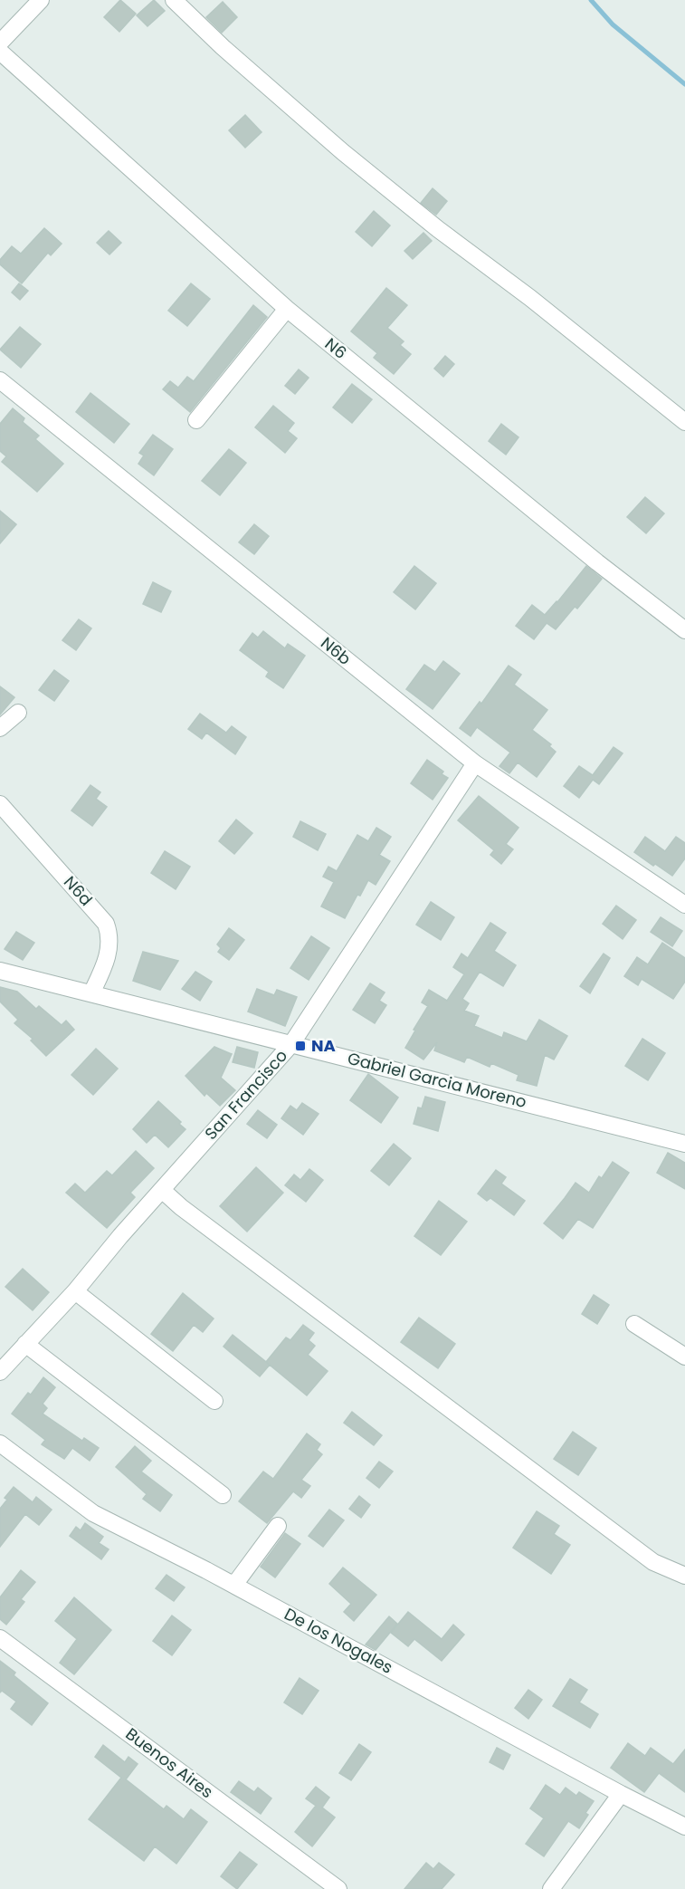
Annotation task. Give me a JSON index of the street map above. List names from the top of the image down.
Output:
{
  "streets": {
    "street": [
      "N6",
      "N6b",
      "N6d",
      "Gabriel Garcia Moreno",
      "San Francisco",
      "De los Nogales",
      "Buenos Aires"
    ]
  },
  "crossings": [
    ["N6b", "San Francisco"],
    ["N6d", "Gabriel Garcia Moreno"],
    ["Gabriel Garcia Moreno", "San Francisco"]
  ],
  "places": {
    "transit": ["NA"]
  }
}
